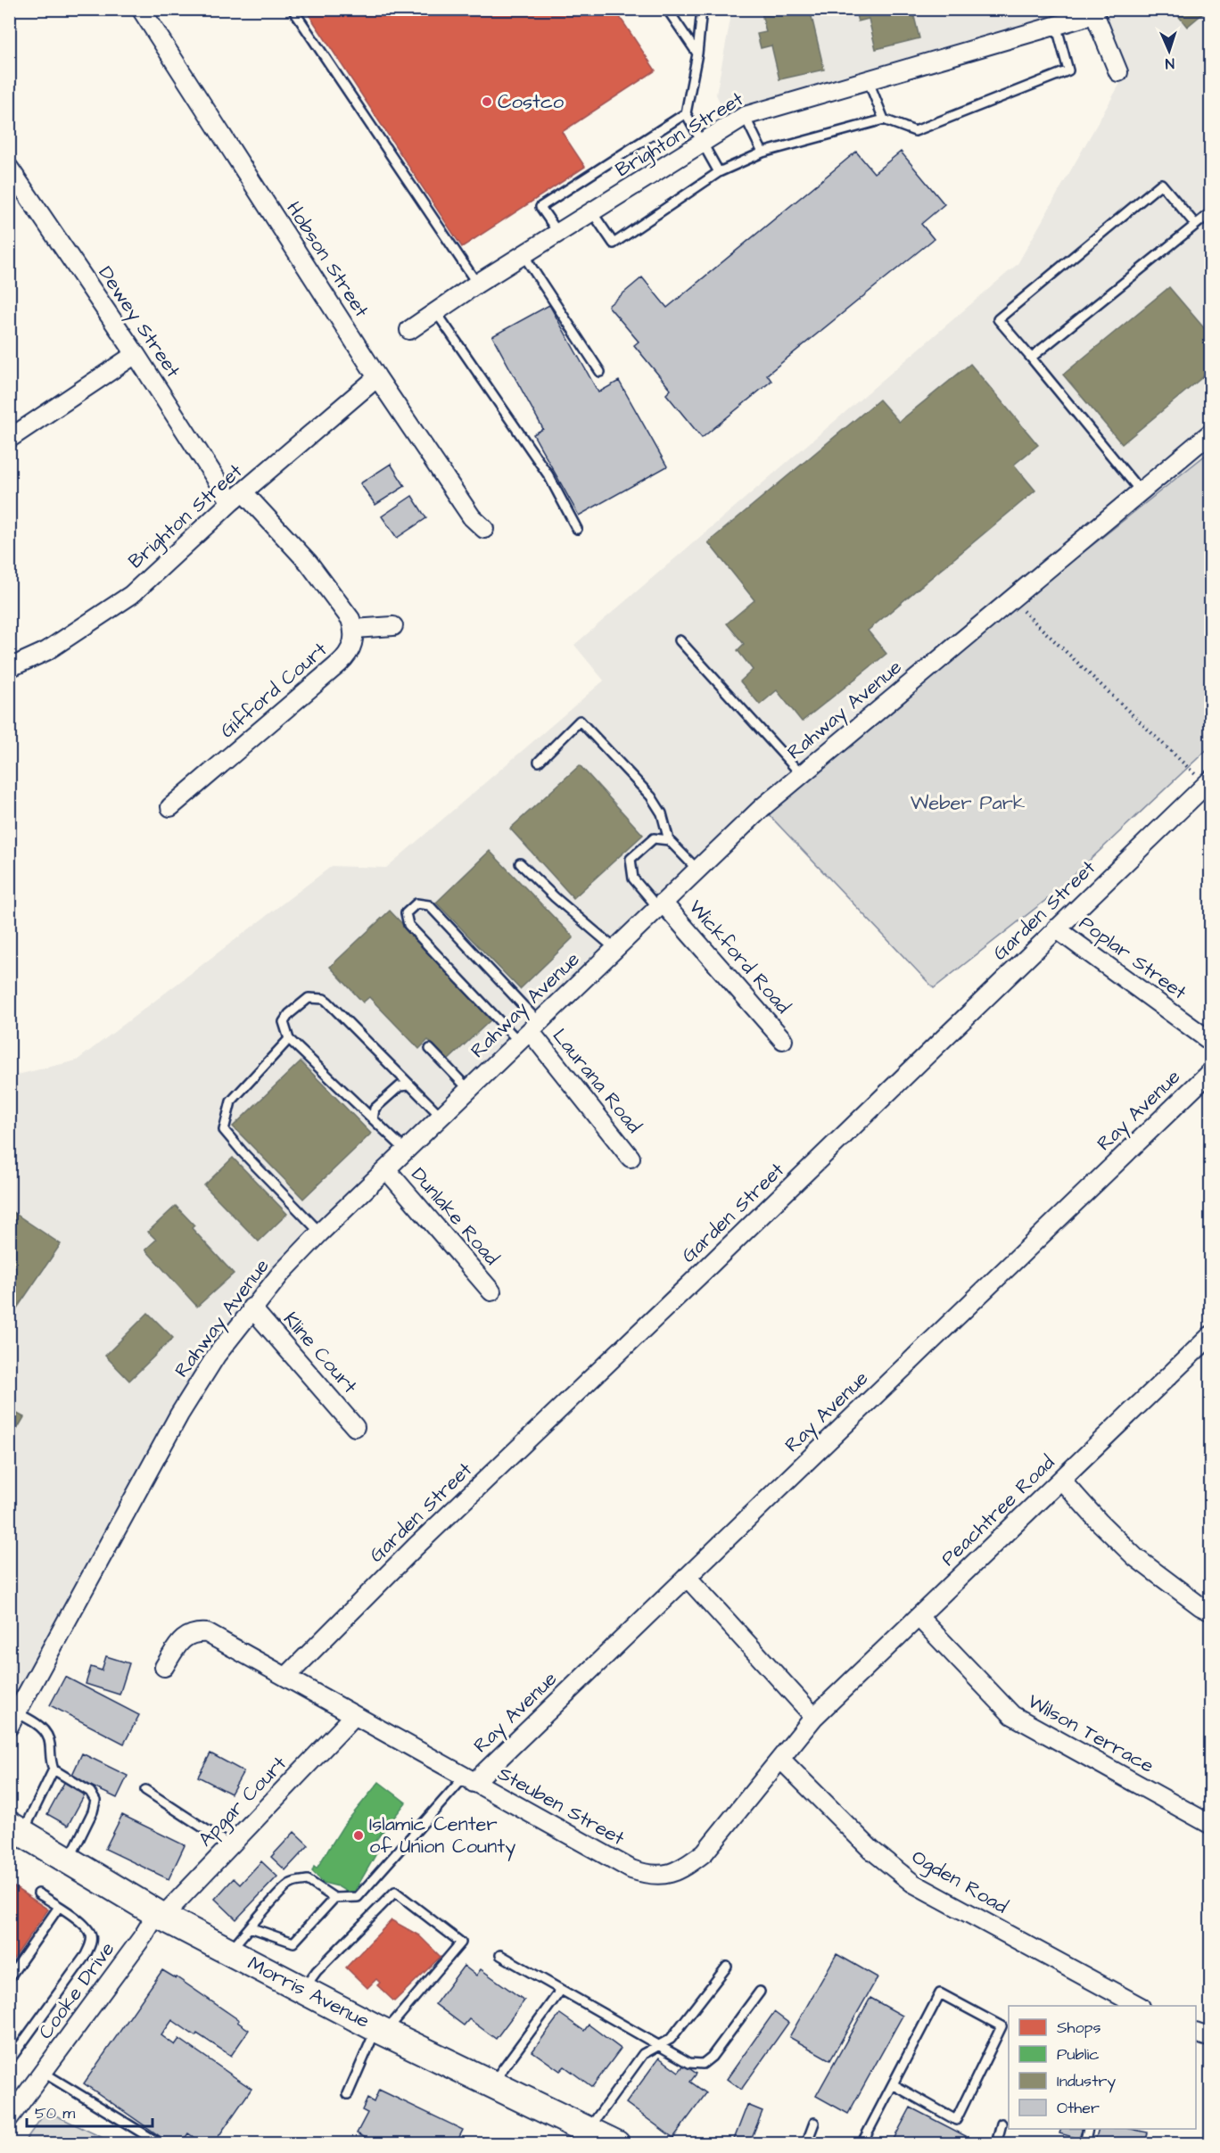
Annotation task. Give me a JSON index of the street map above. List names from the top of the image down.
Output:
{
  "streets": {
    "main road": ["Morris Avenue"],
    "street": [
      "Brighton Street",
      "Hobson Street",
      "Dewey Street",
      "Gifford Court",
      "Rahway Avenue",
      "Garden Street",
      "Wickford Road",
      "Poplar Street",
      "Laurana Road",
      "Ray Avenue",
      "Dunlake Road",
      "Kline Court",
      "Peachtree Road",
      "Wilson Terrace",
      "Apgar Court",
      "Steuben Street",
      "Ogden Road",
      "Cooke Drive"
    ]
  },
  "crossings": [
    ["Brighton Street", "Hobson Street"],
    ["Brighton Street", "Dewey Street"],
    ["Rahway Avenue", "Wickford Road"],
    ["Rahway Avenue", "Laurana Road"],
    ["Rahway Avenue", "Dunlake Road"],
    ["Rahway Avenue", "Kline Court"],
    ["Garden Street", "Poplar Street"],
    ["Garden Street", "Steuben Street"],
    ["Ray Avenue", "Steuben Street"],
    ["Peachtree Road", "Wilson Terrace"],
    ["Peachtree Road", "Steuben Street"],
    ["Peachtree Road", "Ogden Road"],
    ["Apgar Court", "Steuben Street"],
    ["Apgar Court", "Cooke Drive"],
    ["Apgar Court", "Morris Avenue"],
    ["Steuben Street", "Ogden Road"],
    ["Cooke Drive", "Morris Avenue"]
  ],
  "parks": ["Weber Park"],
  "places": ["Costco", "Islamic Center of Union County"],
  "legend": [
    "Shops",
    "Public",
    "Industry",
    "Other"
  ],
  "scale_bar": "50 m",
  "north": "bottom"
}
